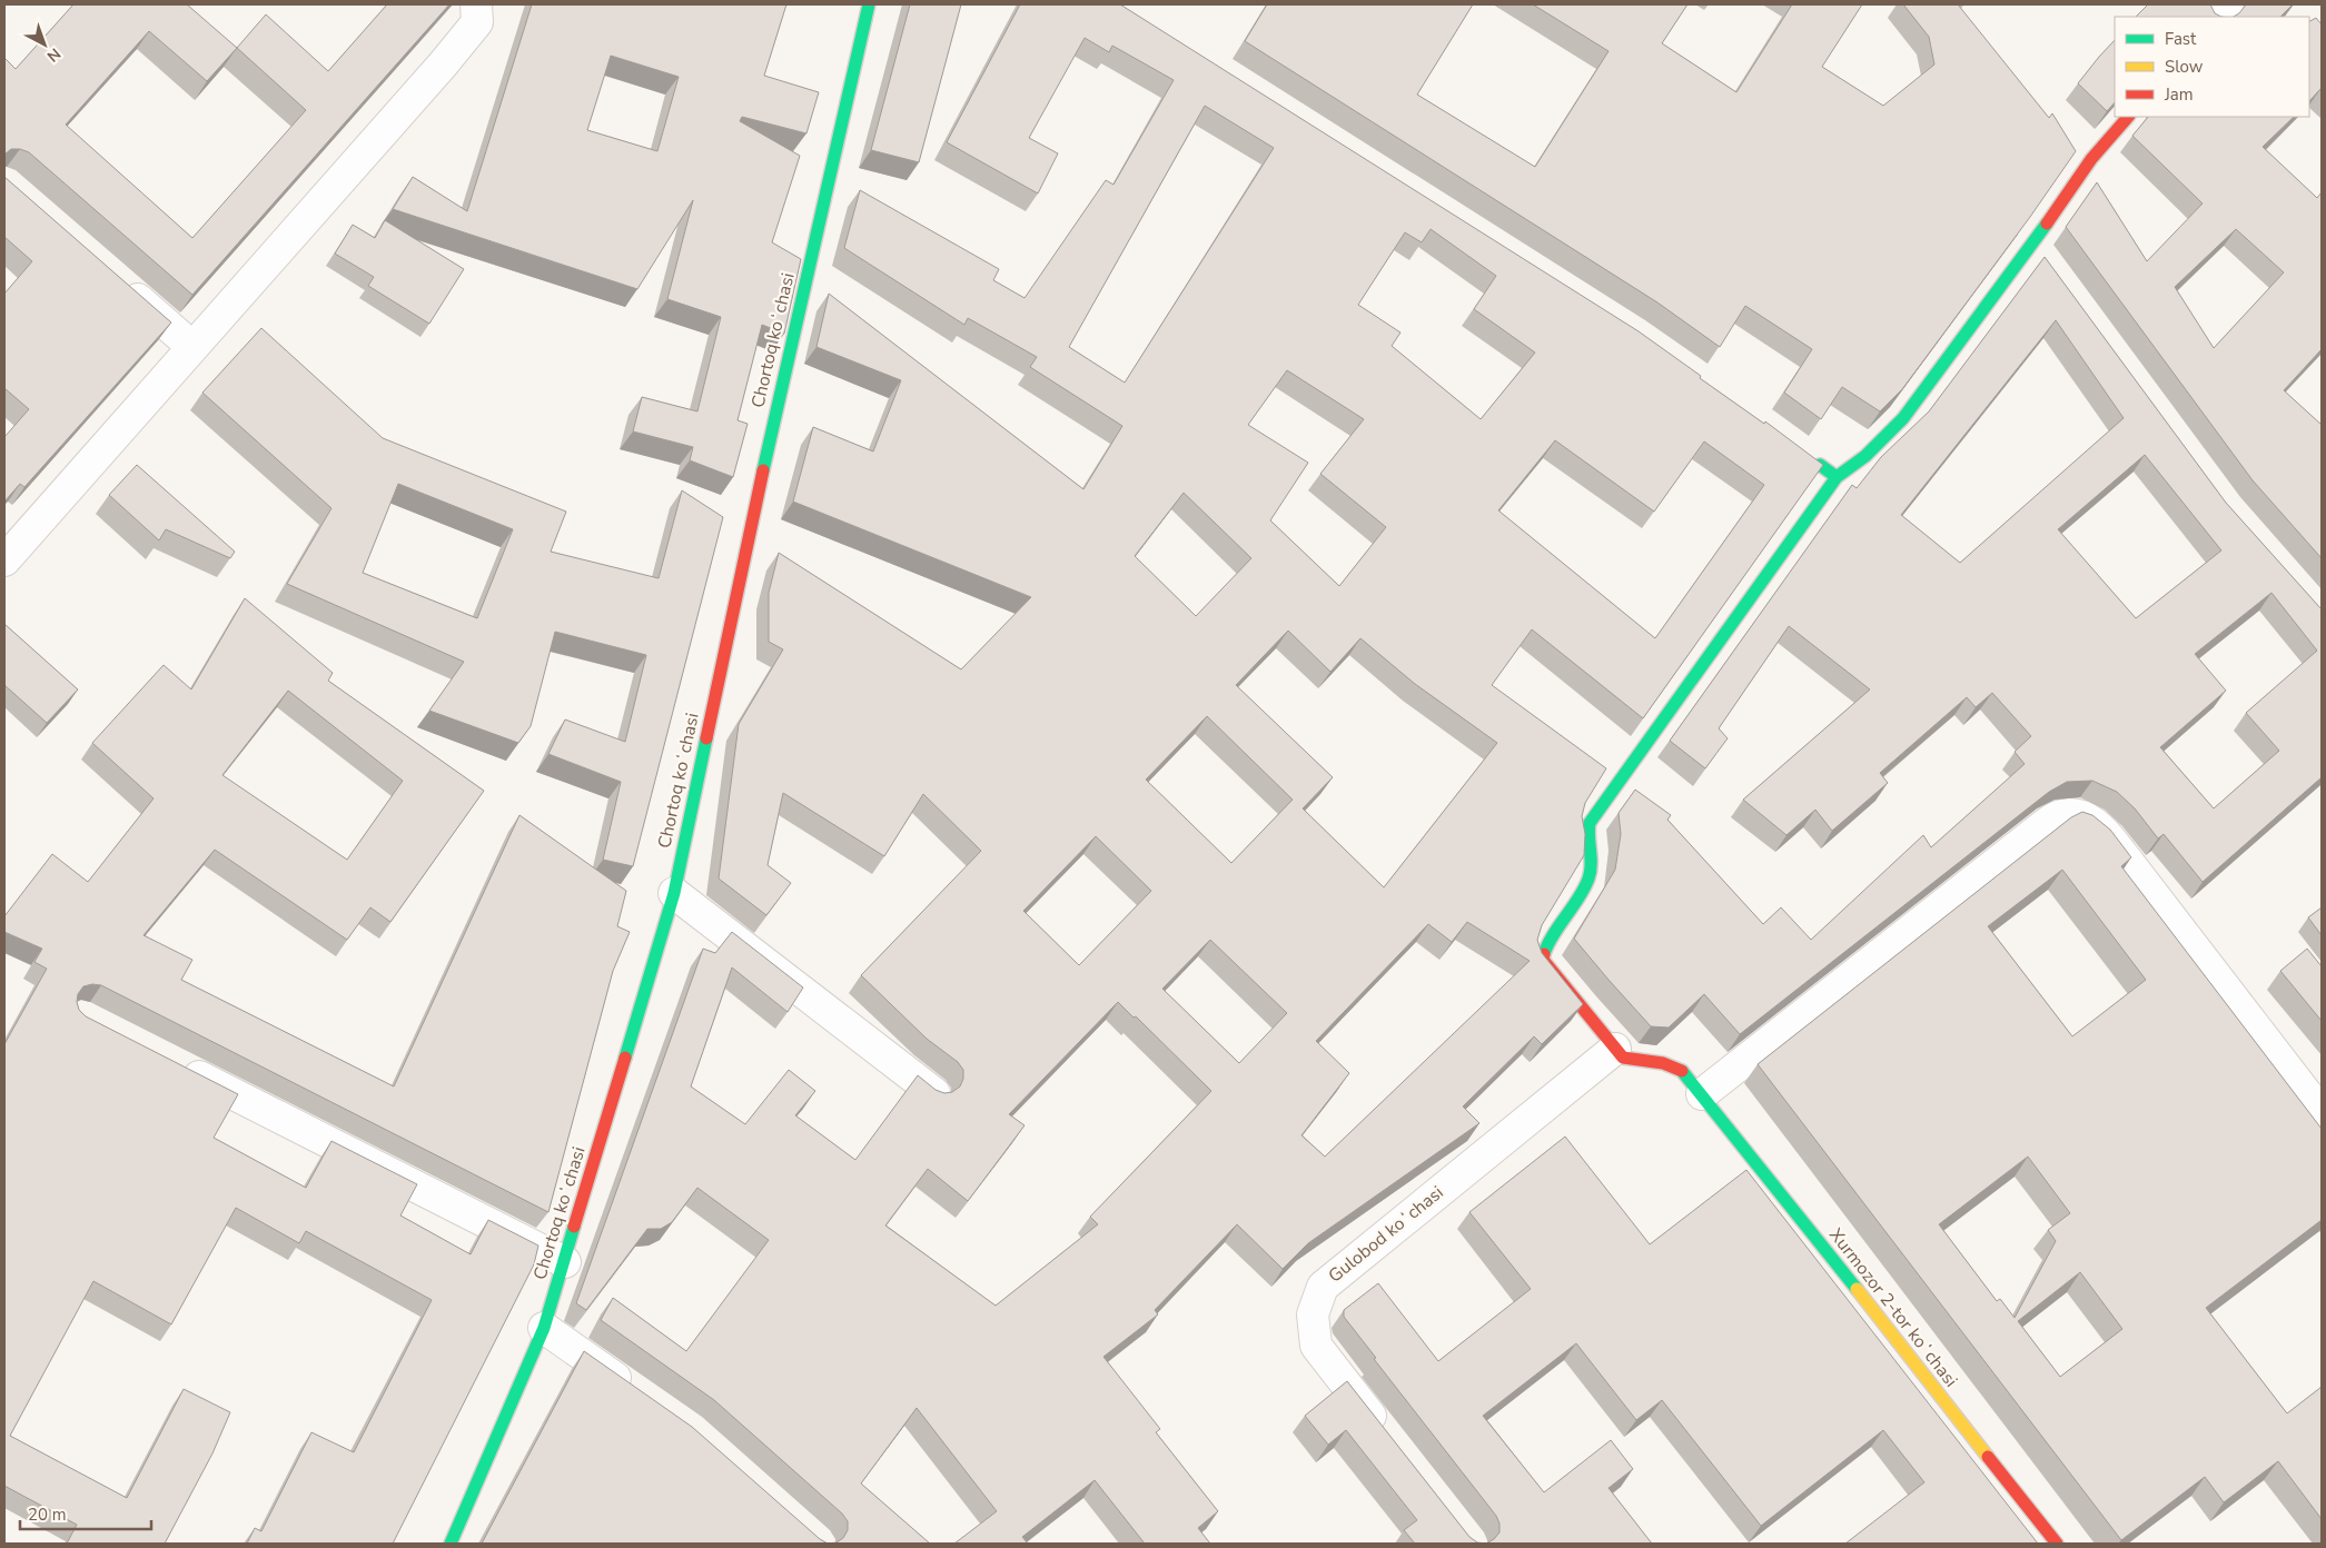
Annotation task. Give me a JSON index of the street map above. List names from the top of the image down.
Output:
{
  "streets": {
    "street": ["Chortoq koʻchasi", "Gulobod koʻchasi", "Xurmozor 2-tor koʻchasi"]
  },
  "crossings": [
    ["Gulobod koʻchasi", "Xurmozor 2-tor koʻchasi"]
  ],
  "legend": ["Fast", "Slow", "Jam"],
  "scale_bar": "20 m",
  "north": "bottom right"
}
